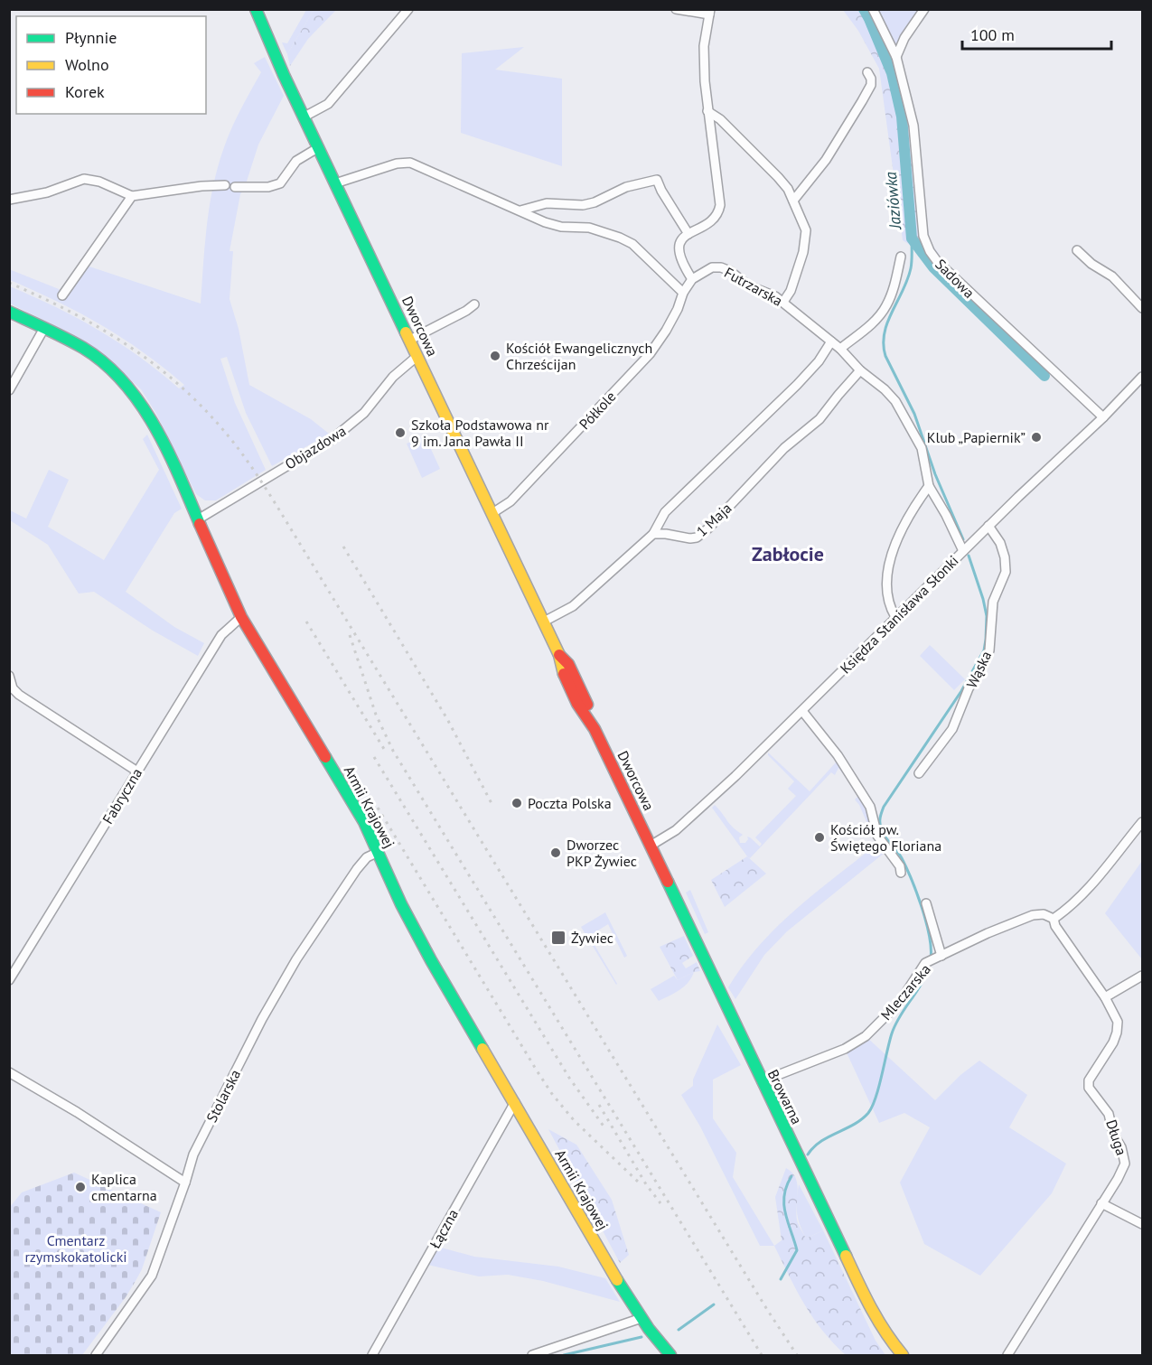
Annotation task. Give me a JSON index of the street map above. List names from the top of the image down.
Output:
{
  "streets": {
    "street": [
      "Sadowa",
      "Futrzarska",
      "Dworcowa",
      "Półkole",
      "Objazdowa",
      "1 Maja",
      "Księdza Stanisława Słonki",
      "Wąska",
      "Fabryczna",
      "Armii Krajowej",
      "Mleczarska",
      "Stolarska",
      "Browarna",
      "Długa",
      "Łączna"
    ]
  },
  "crossings": [
    ["Sadowa", "Księdza Stanisława Słonki"],
    ["Futrzarska", "1 Maja"],
    ["Futrzarska", "Księdza Stanisława Słonki"],
    ["Dworcowa", "Półkole"],
    ["Dworcowa", "Objazdowa"],
    ["Dworcowa", "Księdza Stanisława Słonki"],
    ["Dworcowa", "Browarna"],
    ["Objazdowa", "Armii Krajowej"],
    ["Księdza Stanisława Słonki", "Wąska"],
    ["Księdza Stanisława Słonki", "Browarna"],
    ["Fabryczna", "Armii Krajowej"],
    ["Armii Krajowej", "Stolarska"],
    ["Armii Krajowej", "Łączna"],
    ["Mleczarska", "Browarna"],
    ["Mleczarska", "Długa"]
  ],
  "districts": ["Zabłocie"],
  "water": ["Jaziówka"],
  "parks": ["Cmentarz rzymskokatolicki"],
  "places": {
    "other": [
      "Kościół Ewangelicznych Chrześcijan",
      "Szkoła Podstawowa nr 9 im. Jana Pawła II",
      "Klub „Papiernik”",
      "Poczta Polska",
      "Kościół pw. Świętego Floriana",
      "Dworzec PKP Żywiec",
      "Kaplica cmentarna"
    ],
    "transit": ["Żywiec"]
  },
  "legend": ["Płynnie", "Wolno", "Korek"],
  "scale_bar": "100 m"
}
